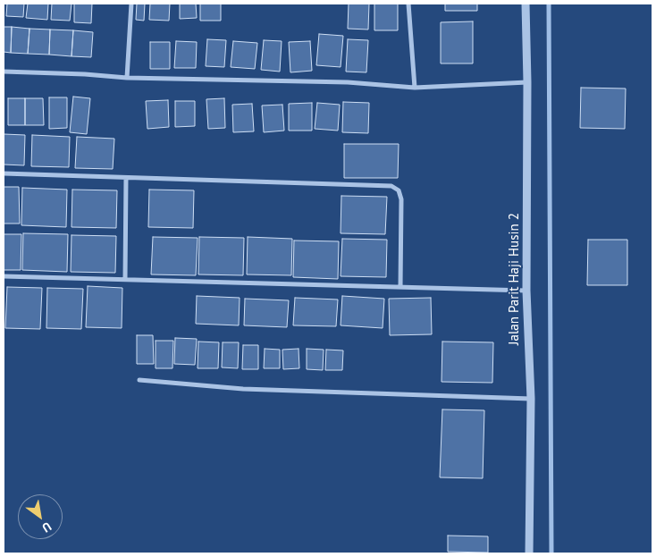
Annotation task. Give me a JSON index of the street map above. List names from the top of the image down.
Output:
{
  "streets": {
    "street": ["Jalan Parit Haji Husin 2"]
  },
  "north": "bottom right"
}
